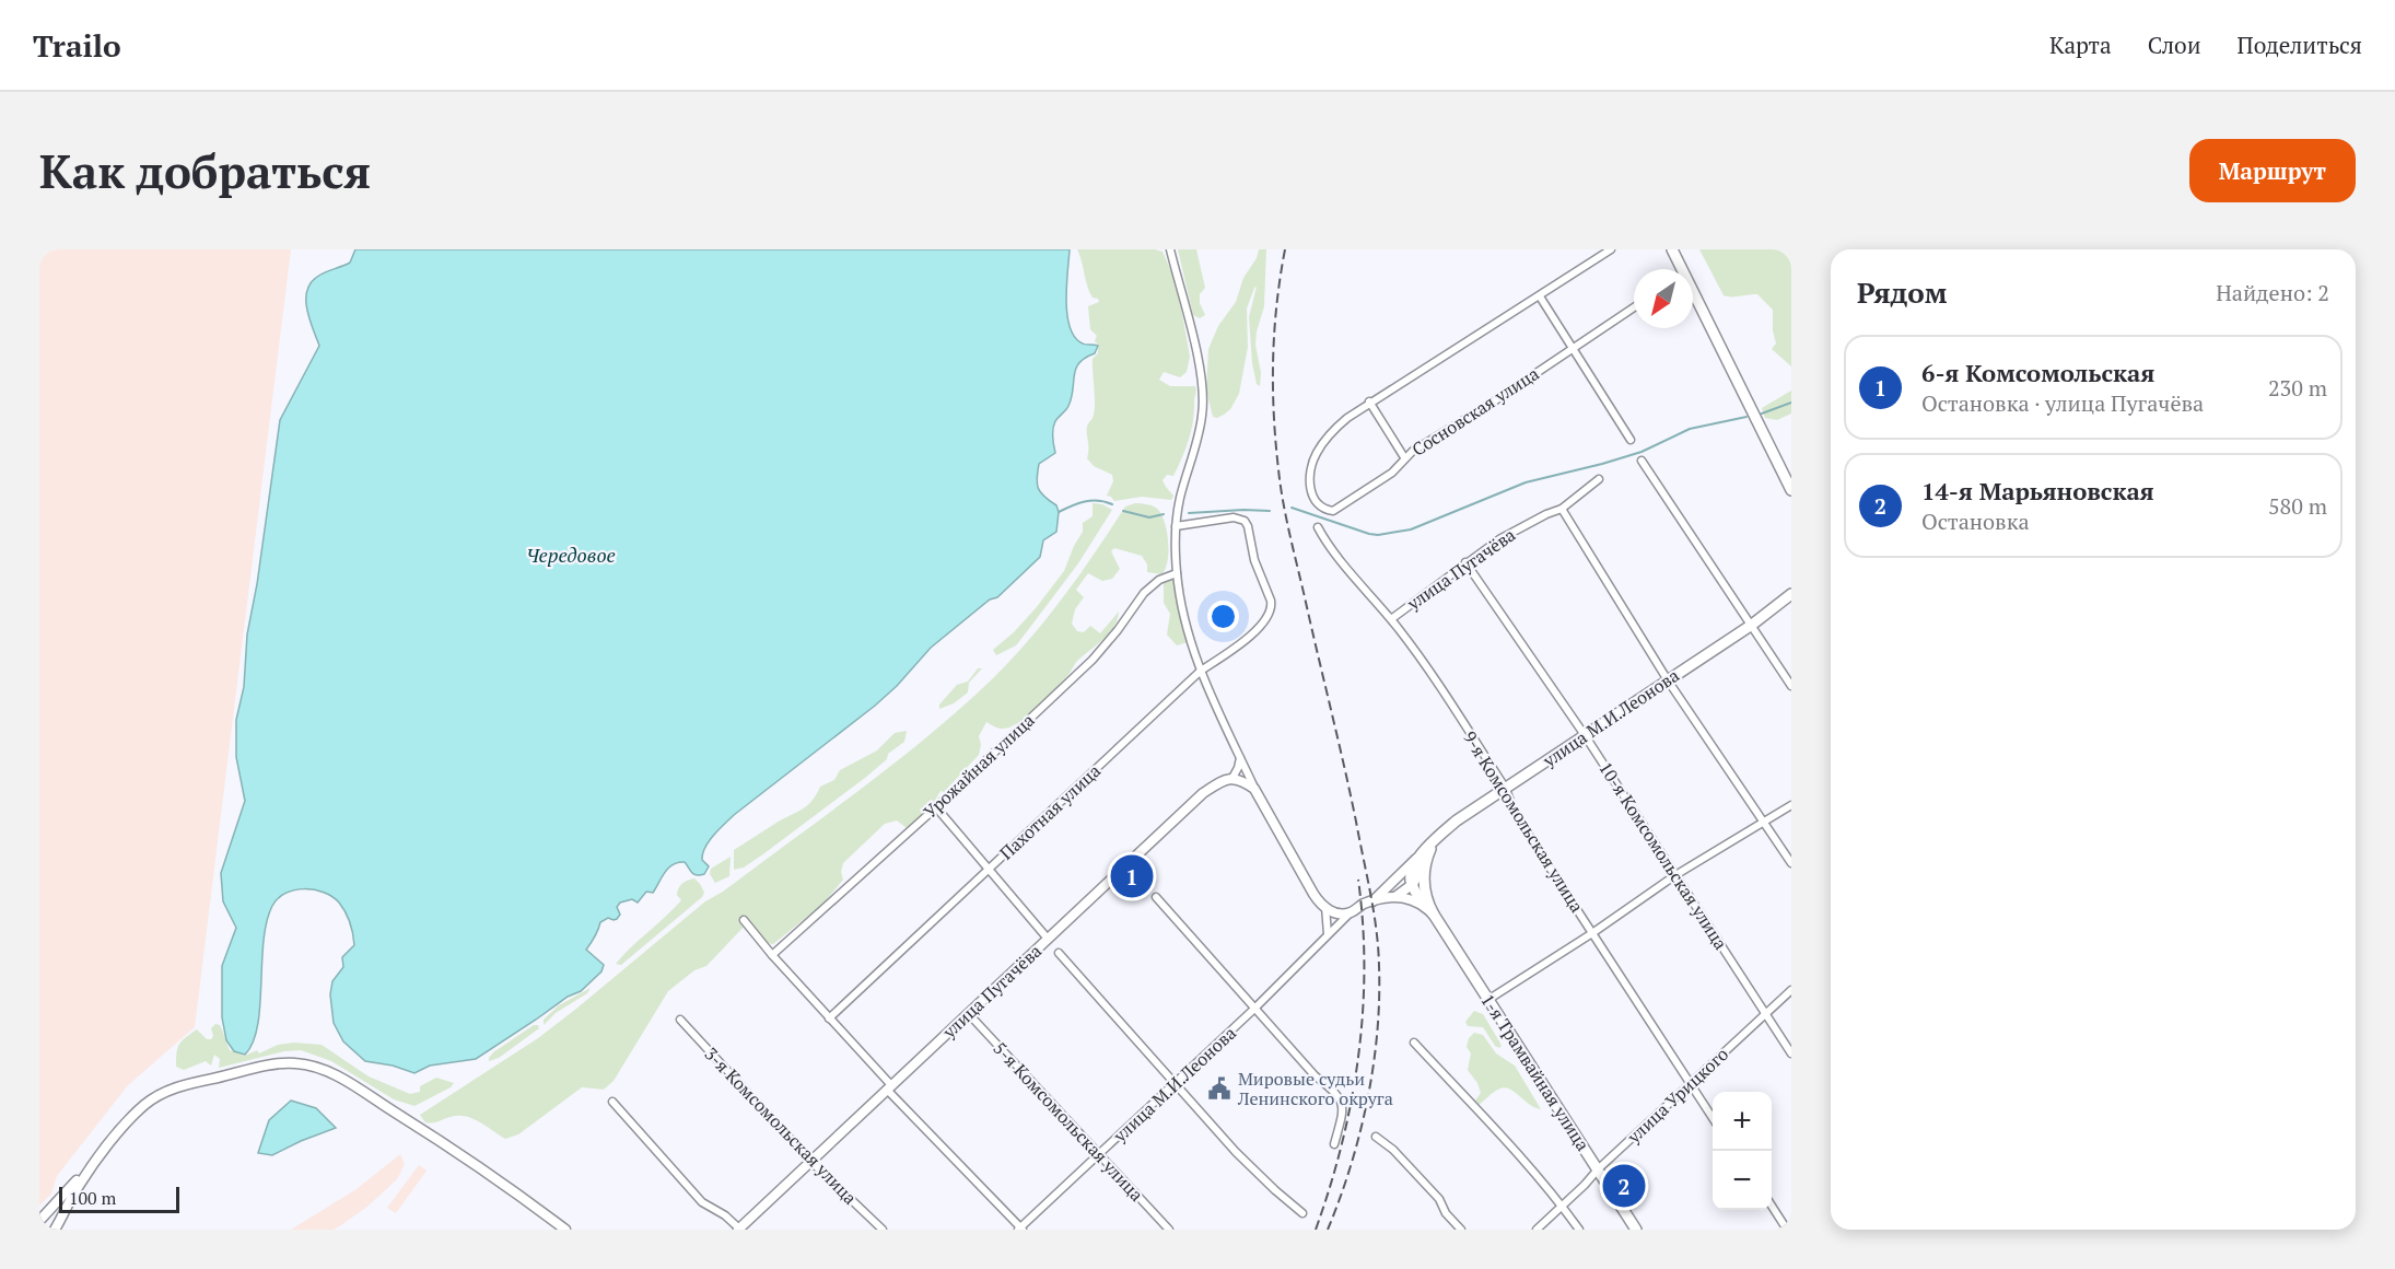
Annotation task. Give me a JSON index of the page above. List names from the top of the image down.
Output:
{
  "streets": {
    "main road": ["улица Пугачёва", "улица М.И.Леонова", "1-я Трамвайная улица"],
    "street": [
      "Сосновская улица",
      "Урожайная улица",
      "Пахотная улица",
      "9-я Комсомольская улица",
      "10-я Комсомольская улица",
      "улица Урицкого",
      "5-я Комсомольская улица",
      "3-я Комсомольская улица"
    ]
  },
  "crossings": [
    ["улица Пугачёва", "9-я Комсомольская улица"],
    ["улица Пугачёва", "10-я Комсомольская улица"],
    ["улица Пугачёва", "5-я Комсомольская улица"],
    ["улица Пугачёва", "3-я Комсомольская улица"],
    ["улица М.И.Леонова", "9-я Комсомольская улица"],
    ["улица М.И.Леонова", "10-я Комсомольская улица"],
    ["улица М.И.Леонова", "5-я Комсомольская улица"],
    ["9-я Комсомольская улица", "улица Урицкого"],
    ["10-я Комсомольская улица", "улица Урицкого"],
    ["1-я Трамвайная улица", "улица Урицкого"]
  ],
  "water": ["Чередовое"],
  "places": {
    "public building": ["Мировые судьи Ленинского округа"]
  },
  "scale_bar": "100 m",
  "north": "bottom left",
  "page": {
    "header": "Trailo",
    "nav": ["Карта", "Слои", "Поделиться"],
    "buttons": "Маршрут",
    "title": "Как добраться",
    "heading": ["Рядом", "Найдено: 2"],
    "list": [
      {
        "mark": "1",
        "name": "6-я Комсомольская",
        "note": "Остановка · улица Пугачёва",
        "value": "230 m"
      },
      {
        "mark": "2",
        "name": "14-я Марьяновская",
        "note": "Остановка",
        "value": "580 m"
      }
    ],
    "pins": ["1", "2"],
    "map_buttons": ["+", "−"],
    "scale": "100 m"
  }
}
